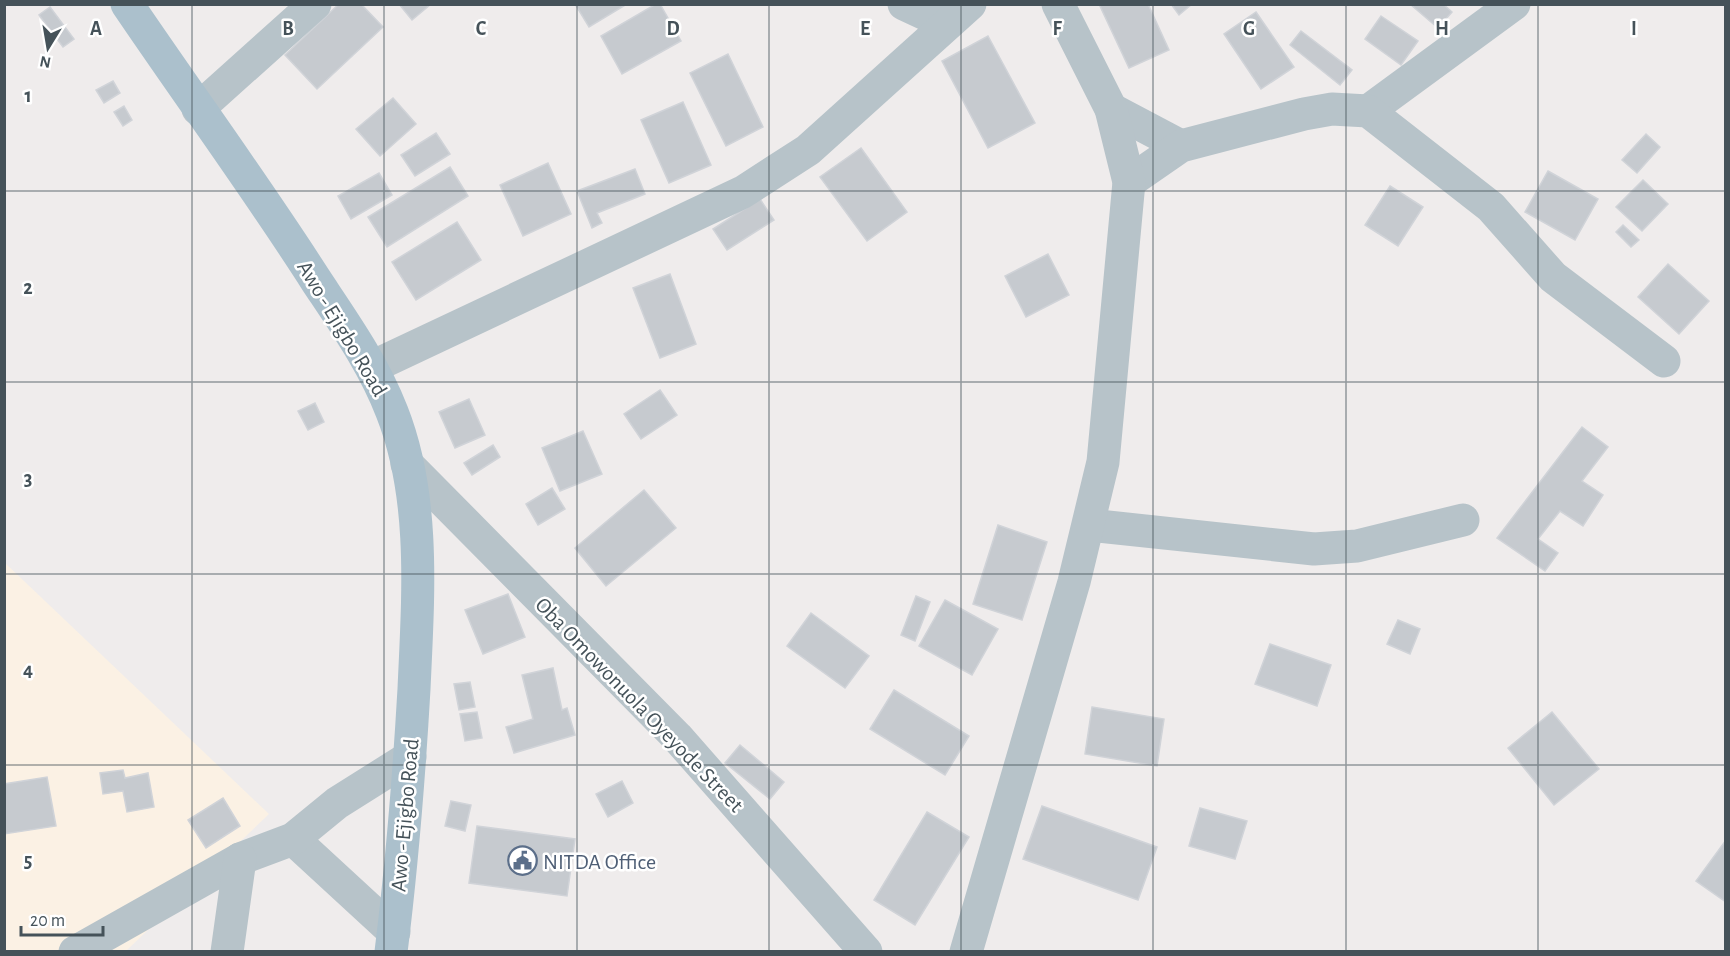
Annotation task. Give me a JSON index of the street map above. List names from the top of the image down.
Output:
{
  "streets": {
    "main road": ["Awo - Ejigbo Road"],
    "street": ["Oba Omowonuola Oyeyode Street"]
  },
  "crossings": [
    ["Awo - Ejigbo Road", "Oba Omowonuola Oyeyode Street"]
  ],
  "places": {
    "public building": ["NITDA Office"]
  },
  "scale_bar": "20 m",
  "north": "bottom",
  "grid": {
    "columns": [
      "A",
      "B",
      "C",
      "D",
      "E",
      "F",
      "G",
      "H",
      "I"
    ],
    "rows": [
      "1",
      "2",
      "3",
      "4",
      "5"
    ]
  }
}
